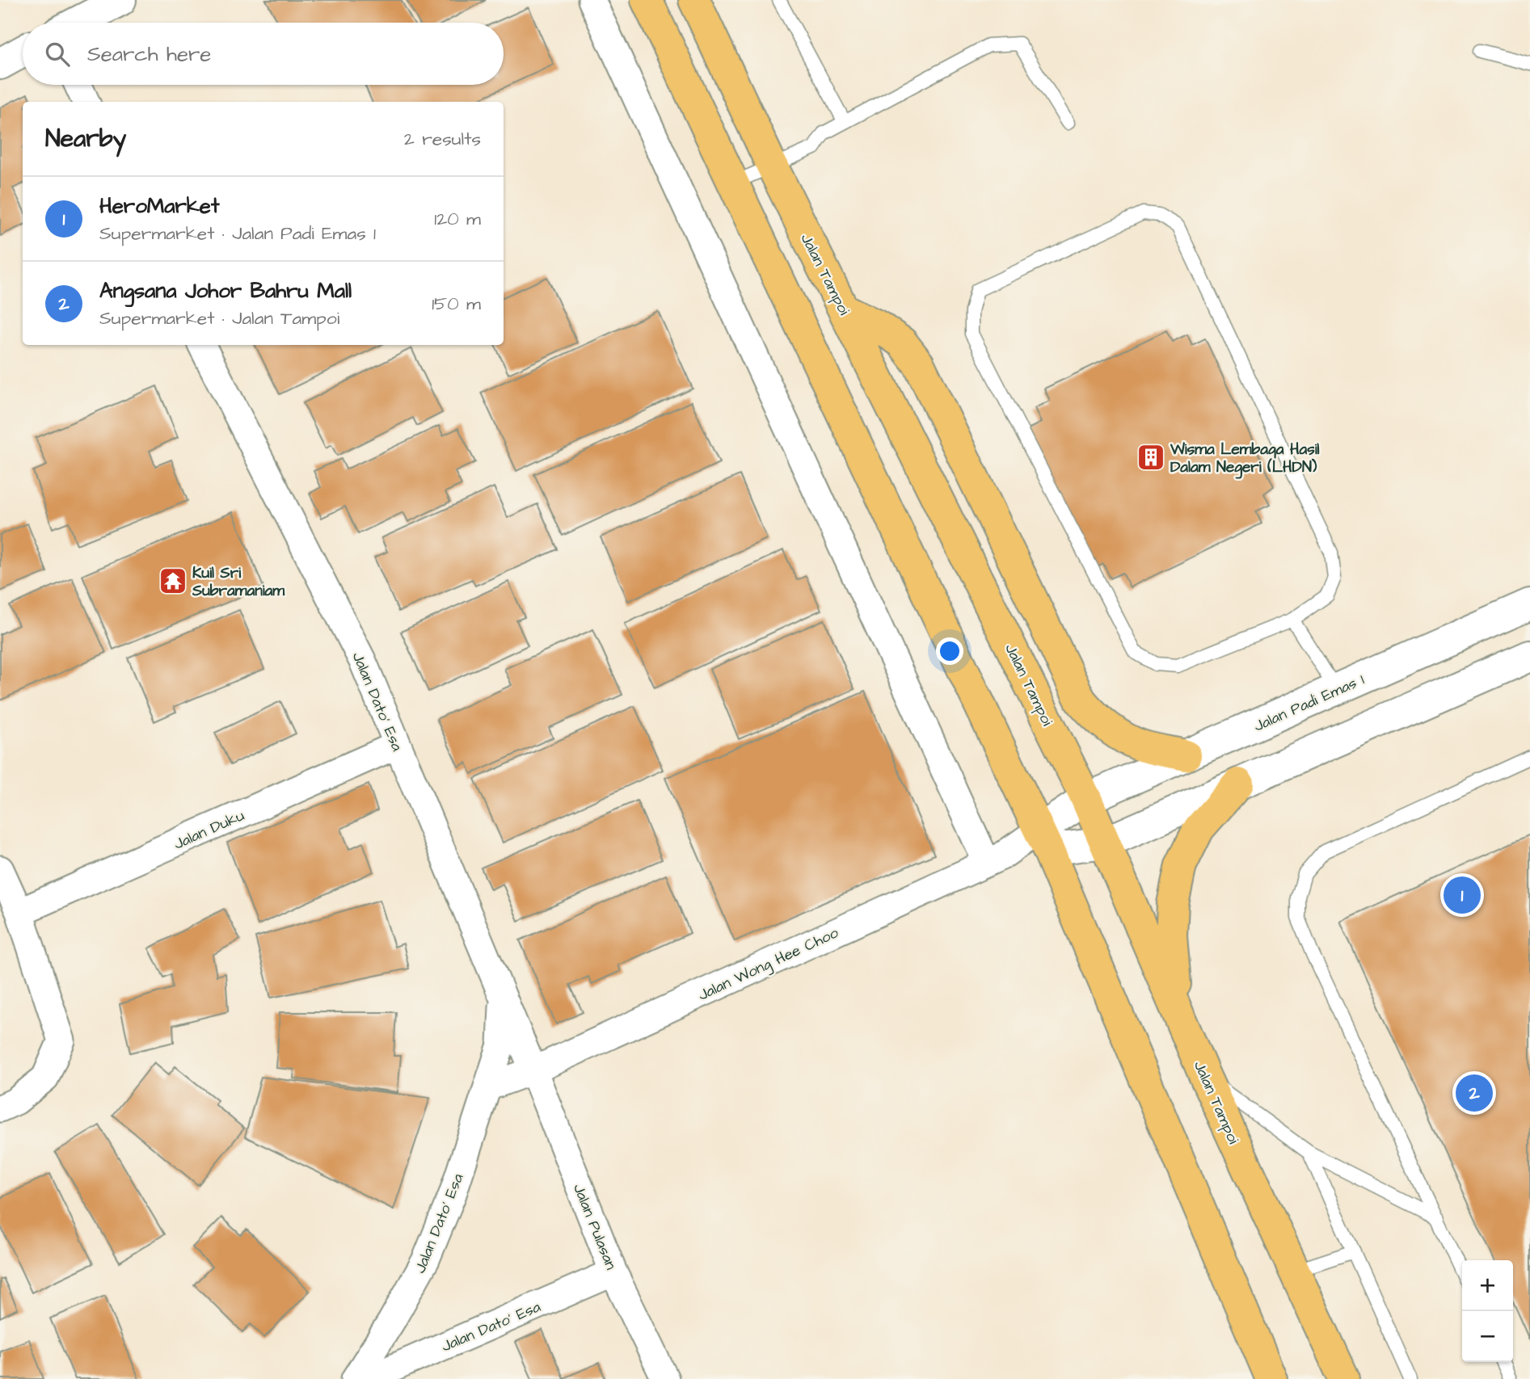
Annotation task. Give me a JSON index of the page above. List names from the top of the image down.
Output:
{
  "streets": {
    "main road": ["Jalan Tampoi"],
    "street": [
      "Jalan Dato' Esa",
      "Jalan Padi Emas 1",
      "Jalan Duku",
      "Jalan Wong Hee Choo",
      "Jalan Dato’ Esa",
      "Jalan Pulasan"
    ]
  },
  "crossings": [
    ["Jalan Tampoi", "Jalan Padi Emas 1"],
    ["Jalan Dato' Esa", "Jalan Duku"],
    ["Jalan Dato' Esa", "Jalan Wong Hee Choo"],
    ["Jalan Dato' Esa", "Jalan Dato’ Esa"],
    ["Jalan Dato' Esa", "Jalan Pulasan"],
    ["Jalan Padi Emas 1", "Jalan Wong Hee Choo"],
    ["Jalan Wong Hee Choo", "Jalan Pulasan"]
  ],
  "places": {
    "building": ["Wisma Lembaga Hasil Dalam Negeri (LHDN)"],
    "temple": ["Kuil Sri Subramaniam"]
  },
  "page": {
    "search": "Search here",
    "heading": ["Nearby", "2 results"],
    "list": [
      {
        "mark": "1",
        "name": "HeroMarket",
        "note": "Supermarket · Jalan Padi Emas 1",
        "value": "120 m"
      },
      {
        "mark": "2",
        "name": "Angsana Johor Bahru Mall",
        "note": "Supermarket · Jalan Tampoi",
        "value": "150 m"
      }
    ],
    "pins": ["1", "2"],
    "map_buttons": ["+", "−"]
  }
}
